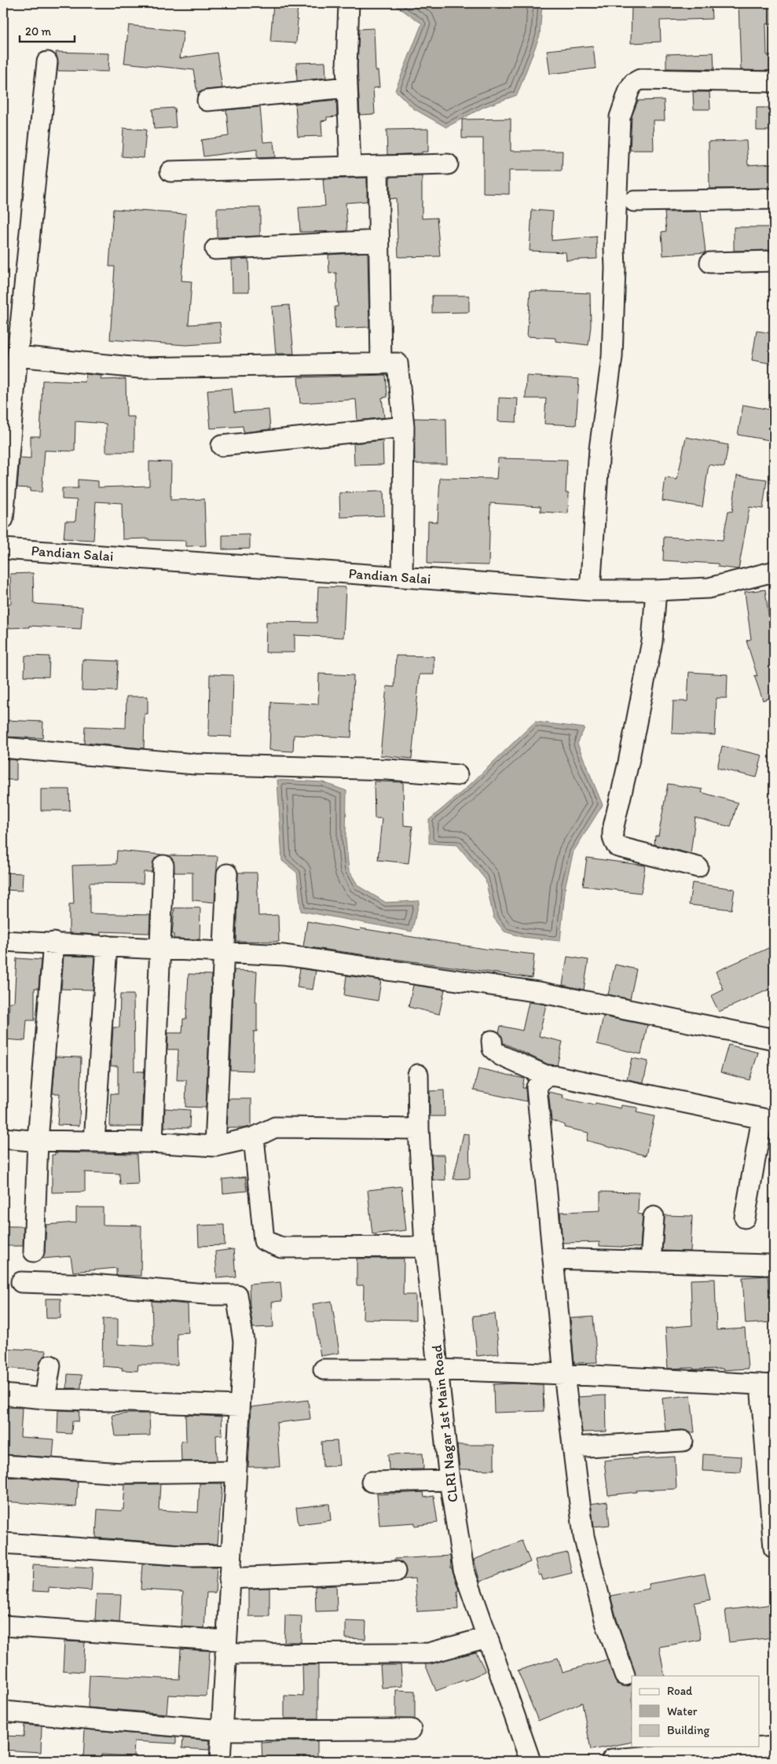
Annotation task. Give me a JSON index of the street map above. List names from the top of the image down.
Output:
{
  "streets": {
    "street": ["Pandian Salai", "CLRI Nagar 1st Main Road"]
  },
  "legend": ["Road", "Water", "Building"],
  "scale_bar": "20 m"
}
